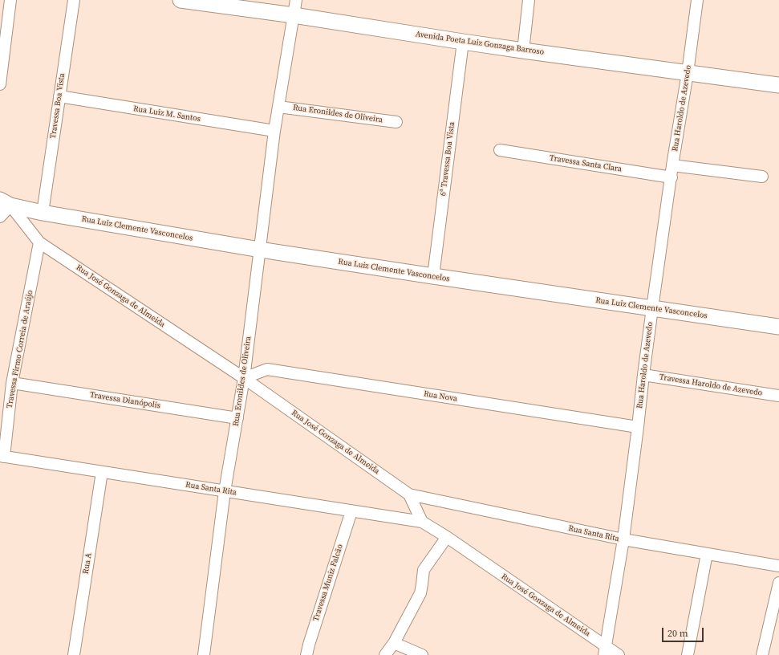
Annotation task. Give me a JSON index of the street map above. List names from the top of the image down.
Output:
{
  "streets": {
    "street": [
      "Avenida Poeta Luiz Gonzaga Barroso",
      "Travessa Boa Vista",
      "Rua Haroldo de Azevedo",
      "Rua Luiz M. Santos",
      "Rua Eronildes de Oliveira",
      "6ª Travessa Boa Vista",
      "Travessa Santa Clara",
      "Rua Luiz Clemente Vasconcelos",
      "Rua José Gonzaga de Almeida",
      "Travessa Firmo Correia de Araújo",
      "Travessa Haroldo de Azevedo",
      "Rua Nova",
      "Travessa Dianópolis",
      "Rua Santa Rita",
      "Rua A",
      "Travessa Muniz Falcão"
    ]
  },
  "crossings": [
    ["Avenida Poeta Luiz Gonzaga Barroso", "Rua Haroldo de Azevedo"],
    ["Avenida Poeta Luiz Gonzaga Barroso", "Rua Eronildes de Oliveira"],
    ["Avenida Poeta Luiz Gonzaga Barroso", "6ª Travessa Boa Vista"],
    ["Travessa Boa Vista", "Rua Luiz M. Santos"],
    ["Travessa Boa Vista", "Rua Luiz Clemente Vasconcelos"],
    ["Rua Haroldo de Azevedo", "Travessa Santa Clara"],
    ["Rua Haroldo de Azevedo", "Rua Luiz Clemente Vasconcelos"],
    ["Rua Haroldo de Azevedo", "Rua José Gonzaga de Almeida"],
    ["Rua Haroldo de Azevedo", "Travessa Haroldo de Azevedo"],
    ["Rua Haroldo de Azevedo", "Rua Nova"],
    ["Rua Haroldo de Azevedo", "Rua Santa Rita"],
    ["Rua Luiz M. Santos", "Rua Eronildes de Oliveira"],
    ["Rua Eronildes de Oliveira", "Rua Luiz Clemente Vasconcelos"],
    ["Rua Eronildes de Oliveira", "Rua José Gonzaga de Almeida"],
    ["Rua Eronildes de Oliveira", "Rua Nova"],
    ["Rua Eronildes de Oliveira", "Travessa Dianópolis"],
    ["Rua Eronildes de Oliveira", "Rua Santa Rita"],
    ["6ª Travessa Boa Vista", "Rua Luiz Clemente Vasconcelos"],
    ["Rua Luiz Clemente Vasconcelos", "Rua José Gonzaga de Almeida"],
    ["Rua José Gonzaga de Almeida", "Travessa Firmo Correia de Araújo"],
    ["Rua José Gonzaga de Almeida", "Rua Nova"],
    ["Rua José Gonzaga de Almeida", "Rua Santa Rita"],
    ["Travessa Firmo Correia de Araújo", "Travessa Dianópolis"],
    ["Travessa Firmo Correia de Araújo", "Rua Santa Rita"],
    ["Rua Santa Rita", "Rua A"],
    ["Rua Santa Rita", "Travessa Muniz Falcão"]
  ],
  "scale_bar": "20 m"
}
